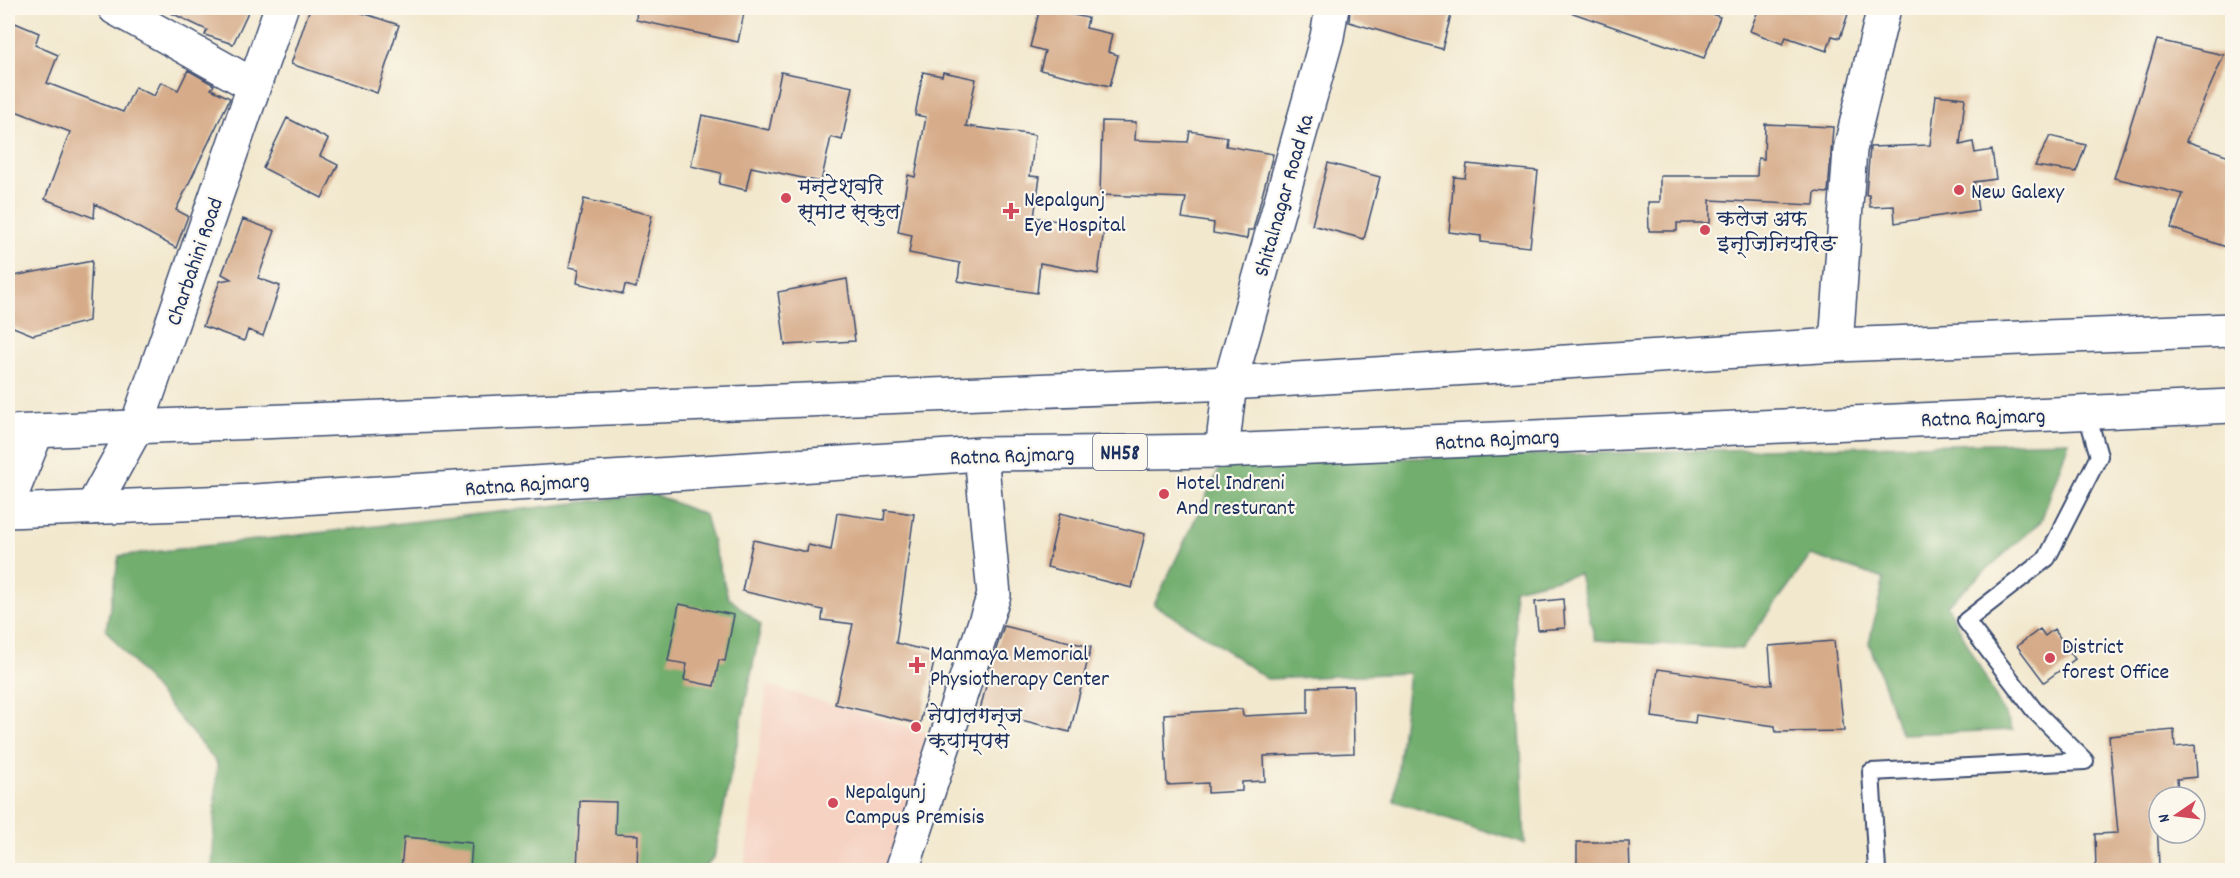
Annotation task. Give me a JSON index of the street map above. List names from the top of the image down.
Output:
{
  "streets": {
    "main road": [
      "Shitalnagar Road Ka",
      "Charbahini Road",
      "Ratna Rajmarg",
      "NH58"
    ]
  },
  "crossings": [
    ["Shitalnagar Road Ka", "Ratna Rajmarg"],
    ["Charbahini Road", "Ratna Rajmarg"]
  ],
  "places": {
    "other": [
      "New Galexy",
      "मन्टेश्वरि स्माट स्कुल",
      "कलेज अफ इन्जिनियरिङ",
      "Hotel Indreni And resturant",
      "District forest Office",
      "नेपालगन्ज क्याम्पस",
      "Nepalgunj Campus Premisis"
    ],
    "health": ["Nepalgunj Eye Hospital", "Manmaya Memorial Physiotherapy Center"]
  },
  "north": "left"
}
